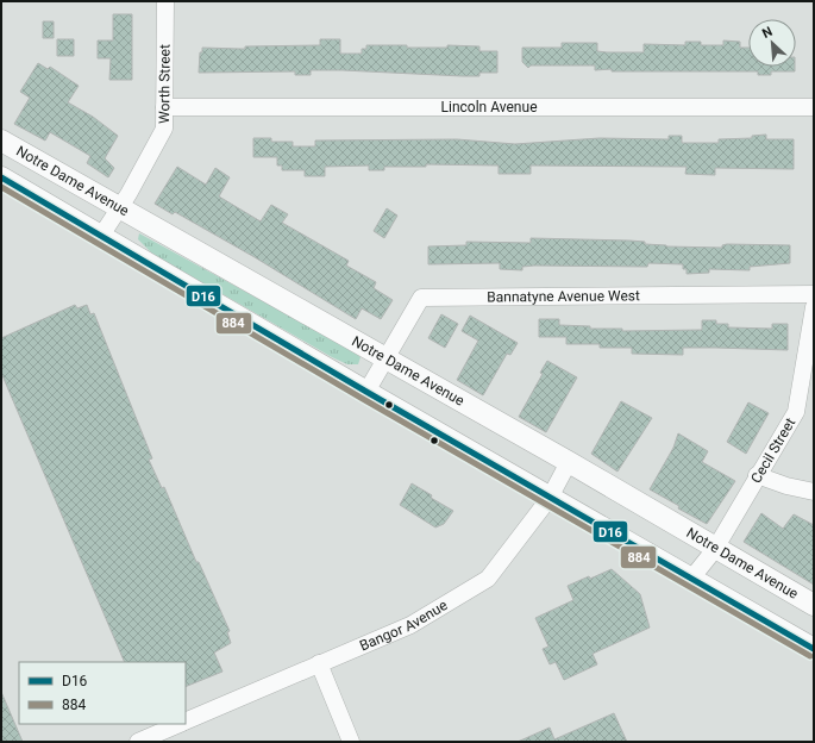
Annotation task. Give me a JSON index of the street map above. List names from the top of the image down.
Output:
{
  "streets": {
    "main road": ["Notre Dame Avenue"],
    "street": [
      "Worth Street",
      "Lincoln Avenue",
      "Bannatyne Avenue West",
      "Cecil Street",
      "Bangor Avenue"
    ]
  },
  "crossings": [
    ["Worth Street", "Lincoln Avenue"],
    ["Worth Street", "Notre Dame Avenue"],
    ["Notre Dame Avenue", "Bannatyne Avenue West"],
    ["Notre Dame Avenue", "Cecil Street"],
    ["Notre Dame Avenue", "Bangor Avenue"]
  ],
  "lines": ["transit line D16", "transit line 884"],
  "legend": ["D16", "884"],
  "north": "top left"
}
